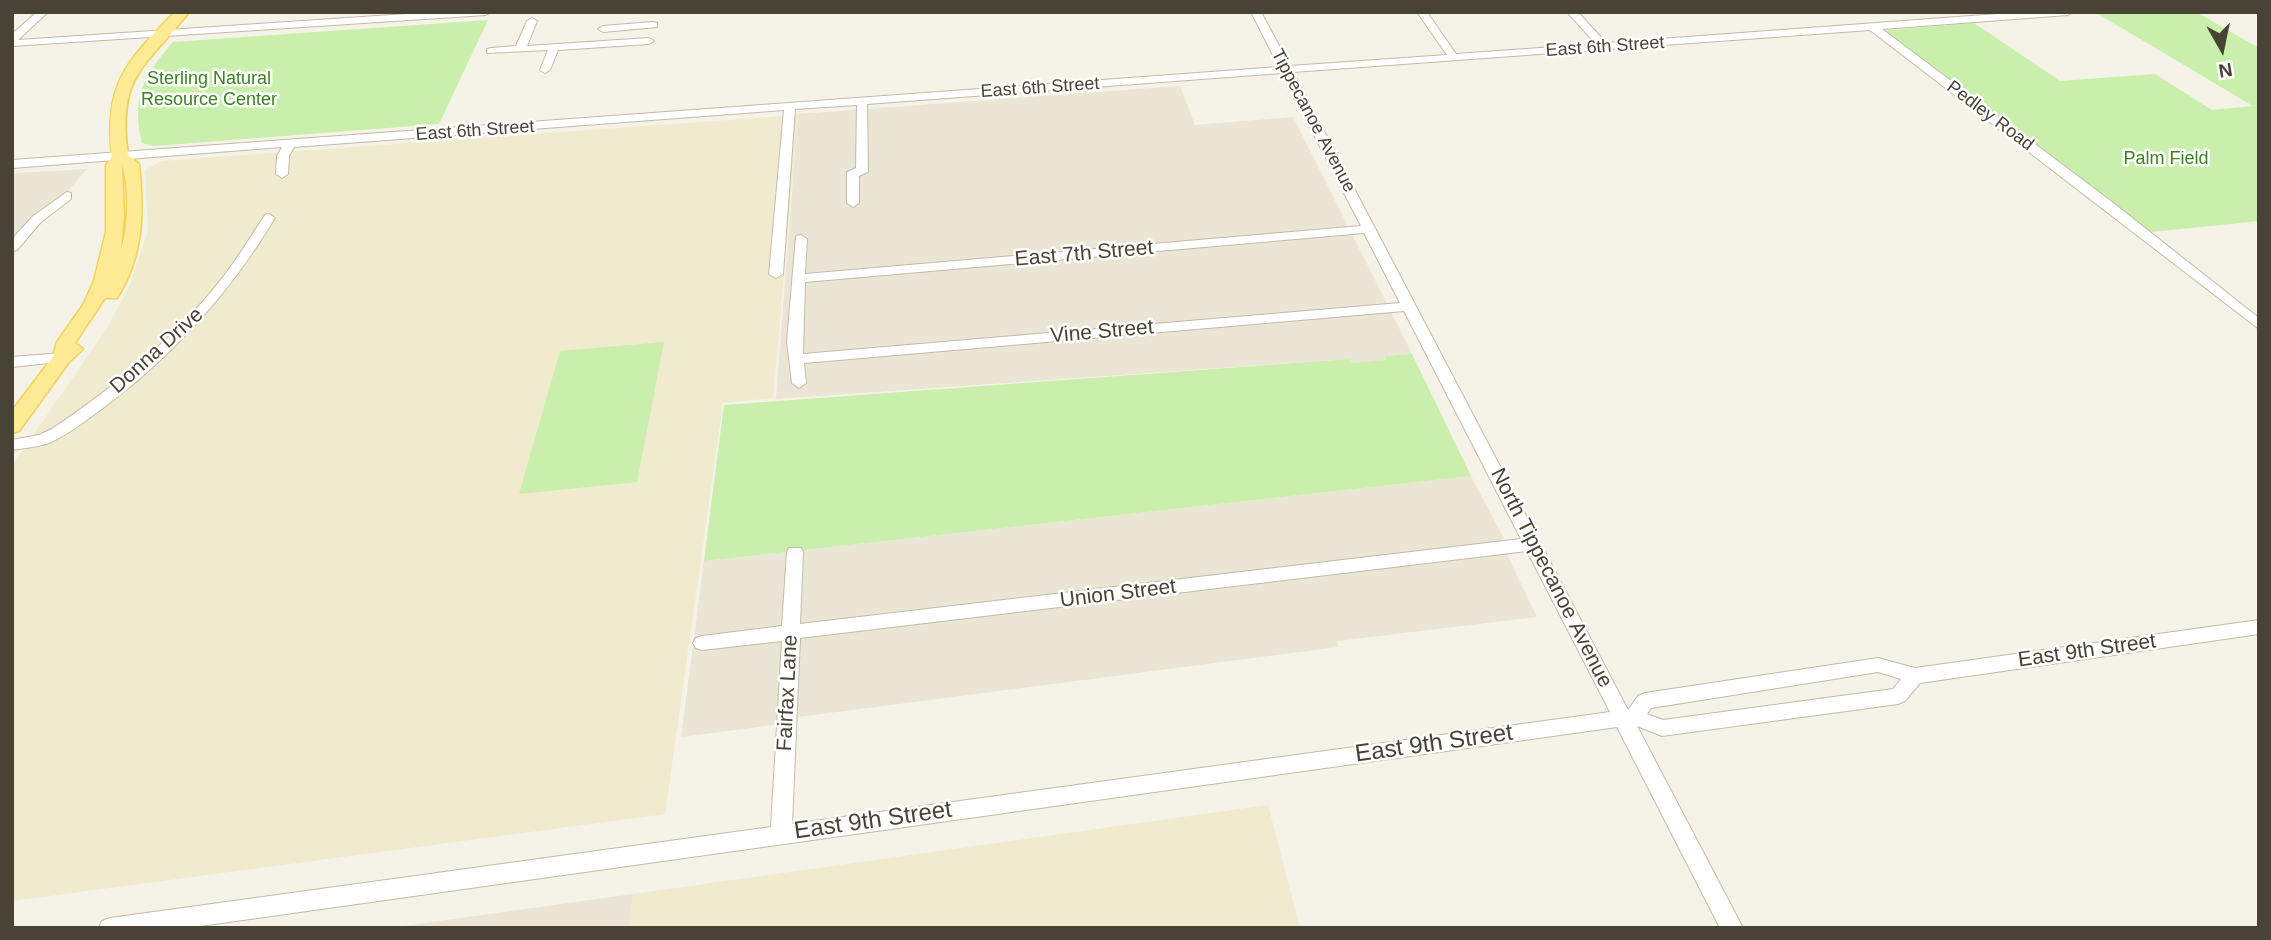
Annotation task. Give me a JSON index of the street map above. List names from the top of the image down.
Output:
{
  "streets": {
    "street": [
      "East 6th Street",
      "Pedley Road",
      "Tippecanoe Avenue",
      "East 7th Street",
      "Vine Street",
      "Donna Drive",
      "North Tippecanoe Avenue",
      "Union Street",
      "East 9th Street",
      "Fairfax Lane"
    ]
  },
  "crossings": [
    ["East 6th Street", "Pedley Road"],
    ["East 6th Street", "Tippecanoe Avenue"],
    ["Tippecanoe Avenue", "East 7th Street"],
    ["Tippecanoe Avenue", "North Tippecanoe Avenue"],
    ["East 7th Street", "North Tippecanoe Avenue"],
    ["Vine Street", "North Tippecanoe Avenue"],
    ["North Tippecanoe Avenue", "Union Street"],
    ["North Tippecanoe Avenue", "East 9th Street"],
    ["Union Street", "Fairfax Lane"],
    ["East 9th Street", "Fairfax Lane"]
  ],
  "parks": ["Sterling Natural Resource Center", "Palm Field"],
  "north": "bottom"
}
